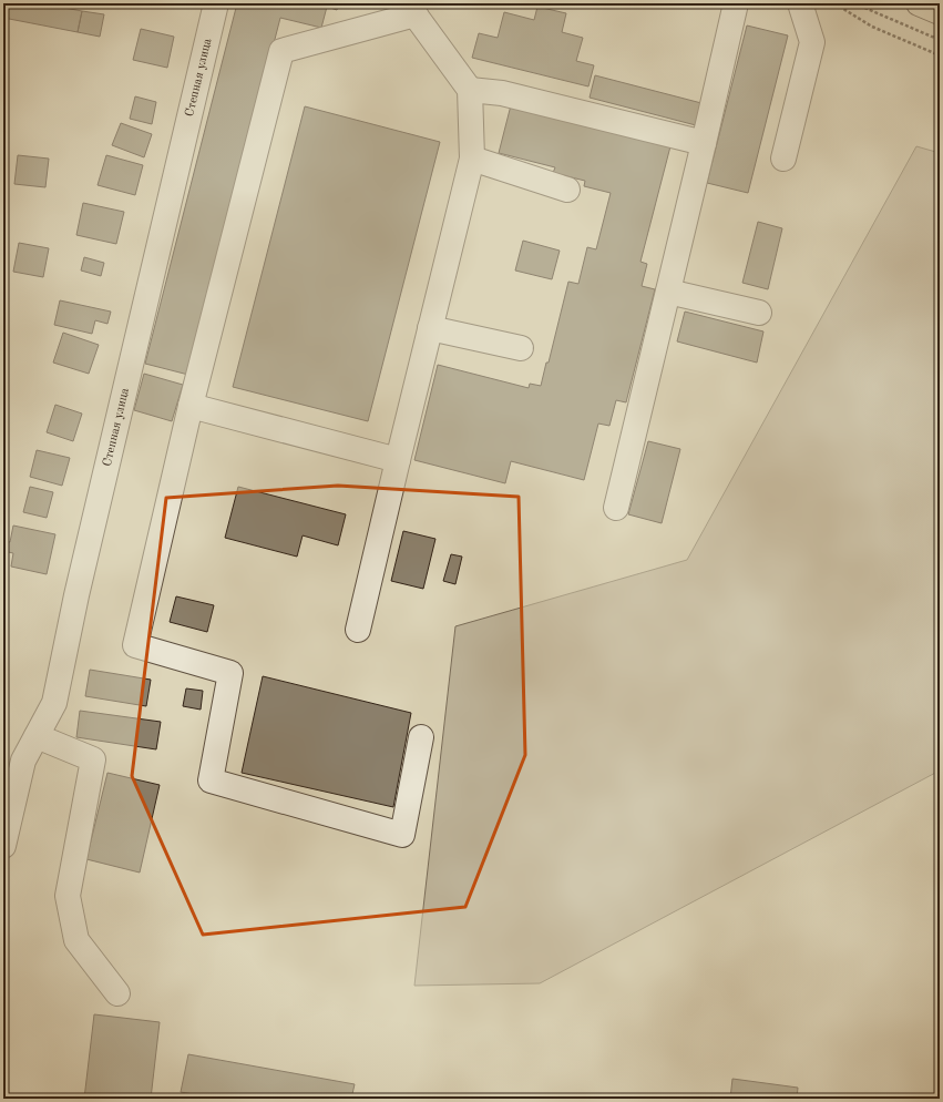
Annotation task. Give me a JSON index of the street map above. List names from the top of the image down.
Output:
{
  "streets": {
    "street": ["Степная улица"]
  }
}
